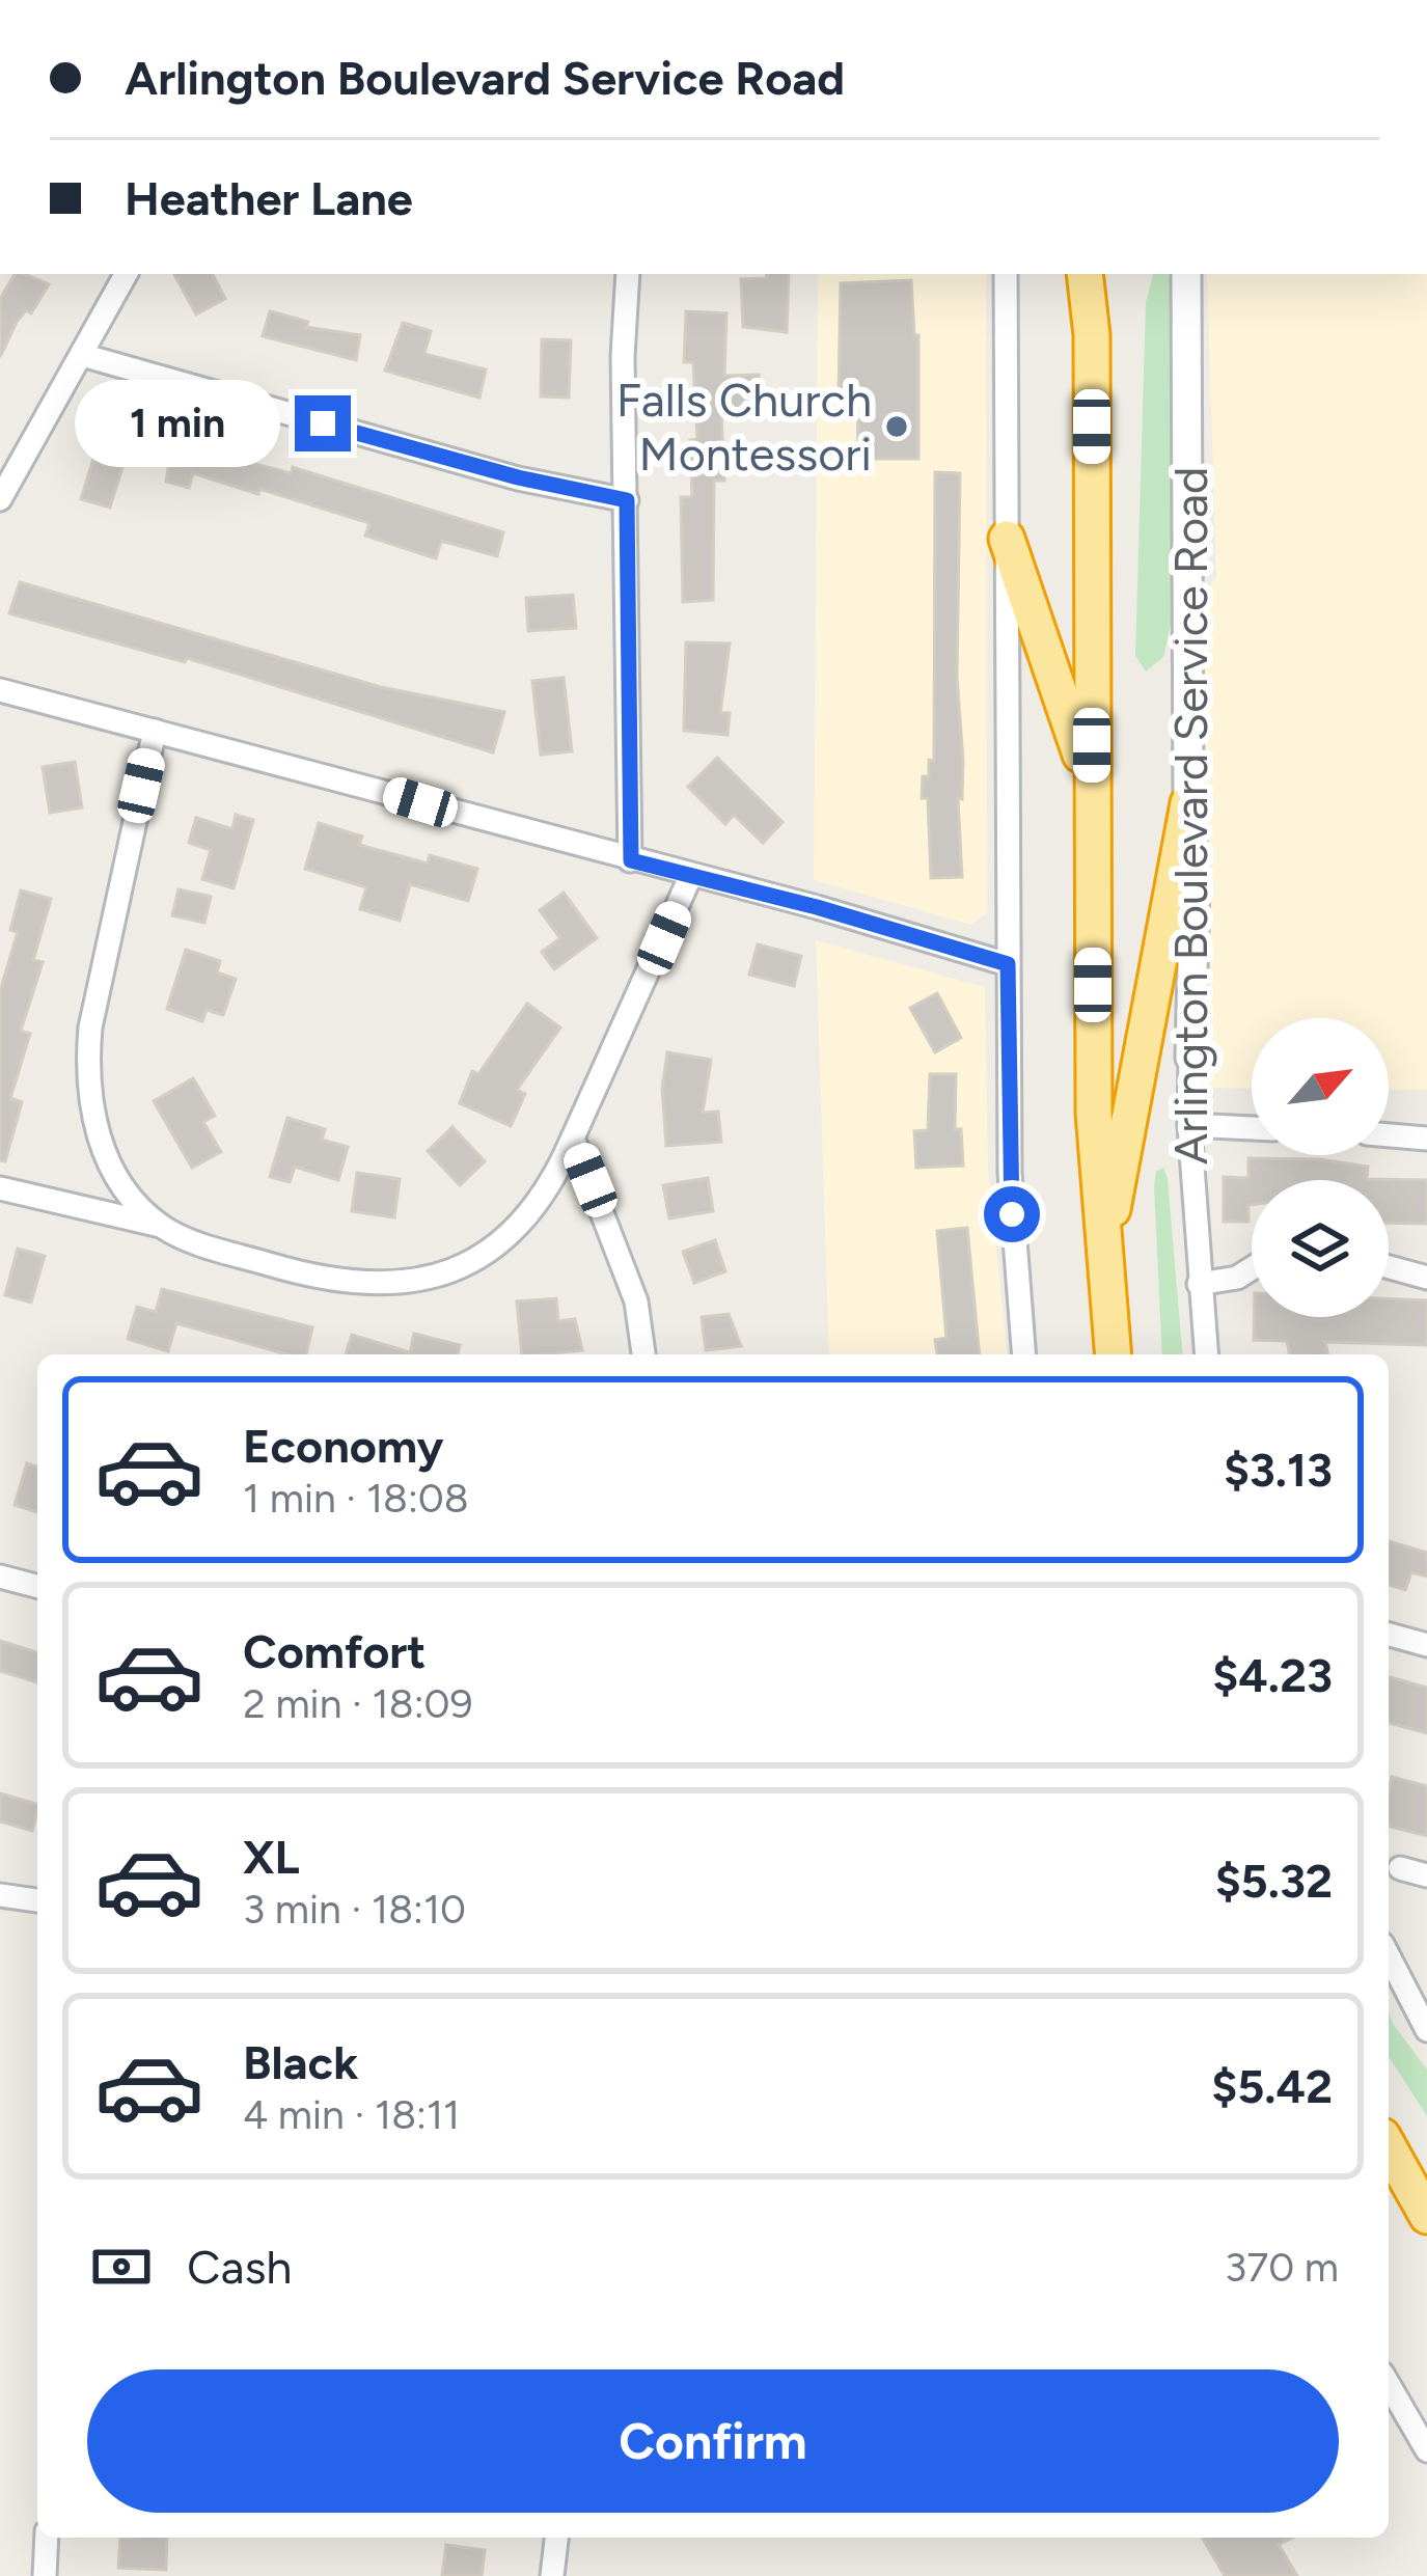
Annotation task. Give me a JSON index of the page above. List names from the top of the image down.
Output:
{
  "streets": {
    "street": ["Arlington Boulevard Service Road"]
  },
  "places": ["Falls Church Montessori"],
  "north": "top right",
  "page": {
    "banner": ["Arlington Boulevard Service Road", "Heather Lane"],
    "bubble": "1 min",
    "list": [
      {
        "name": "Economy",
        "note": "1 min · 18:08",
        "value": "$3.13"
      },
      {
        "name": "Comfort",
        "note": "2 min · 18:09",
        "value": "$4.23"
      },
      {
        "name": "XL",
        "note": "3 min · 18:10",
        "value": "$5.32"
      },
      {
        "name": "Black",
        "note": "4 min · 18:11",
        "value": "$5.42"
      }
    ],
    "pay": ["Cash", "370 m"],
    "buttons": "Confirm"
  }
}
